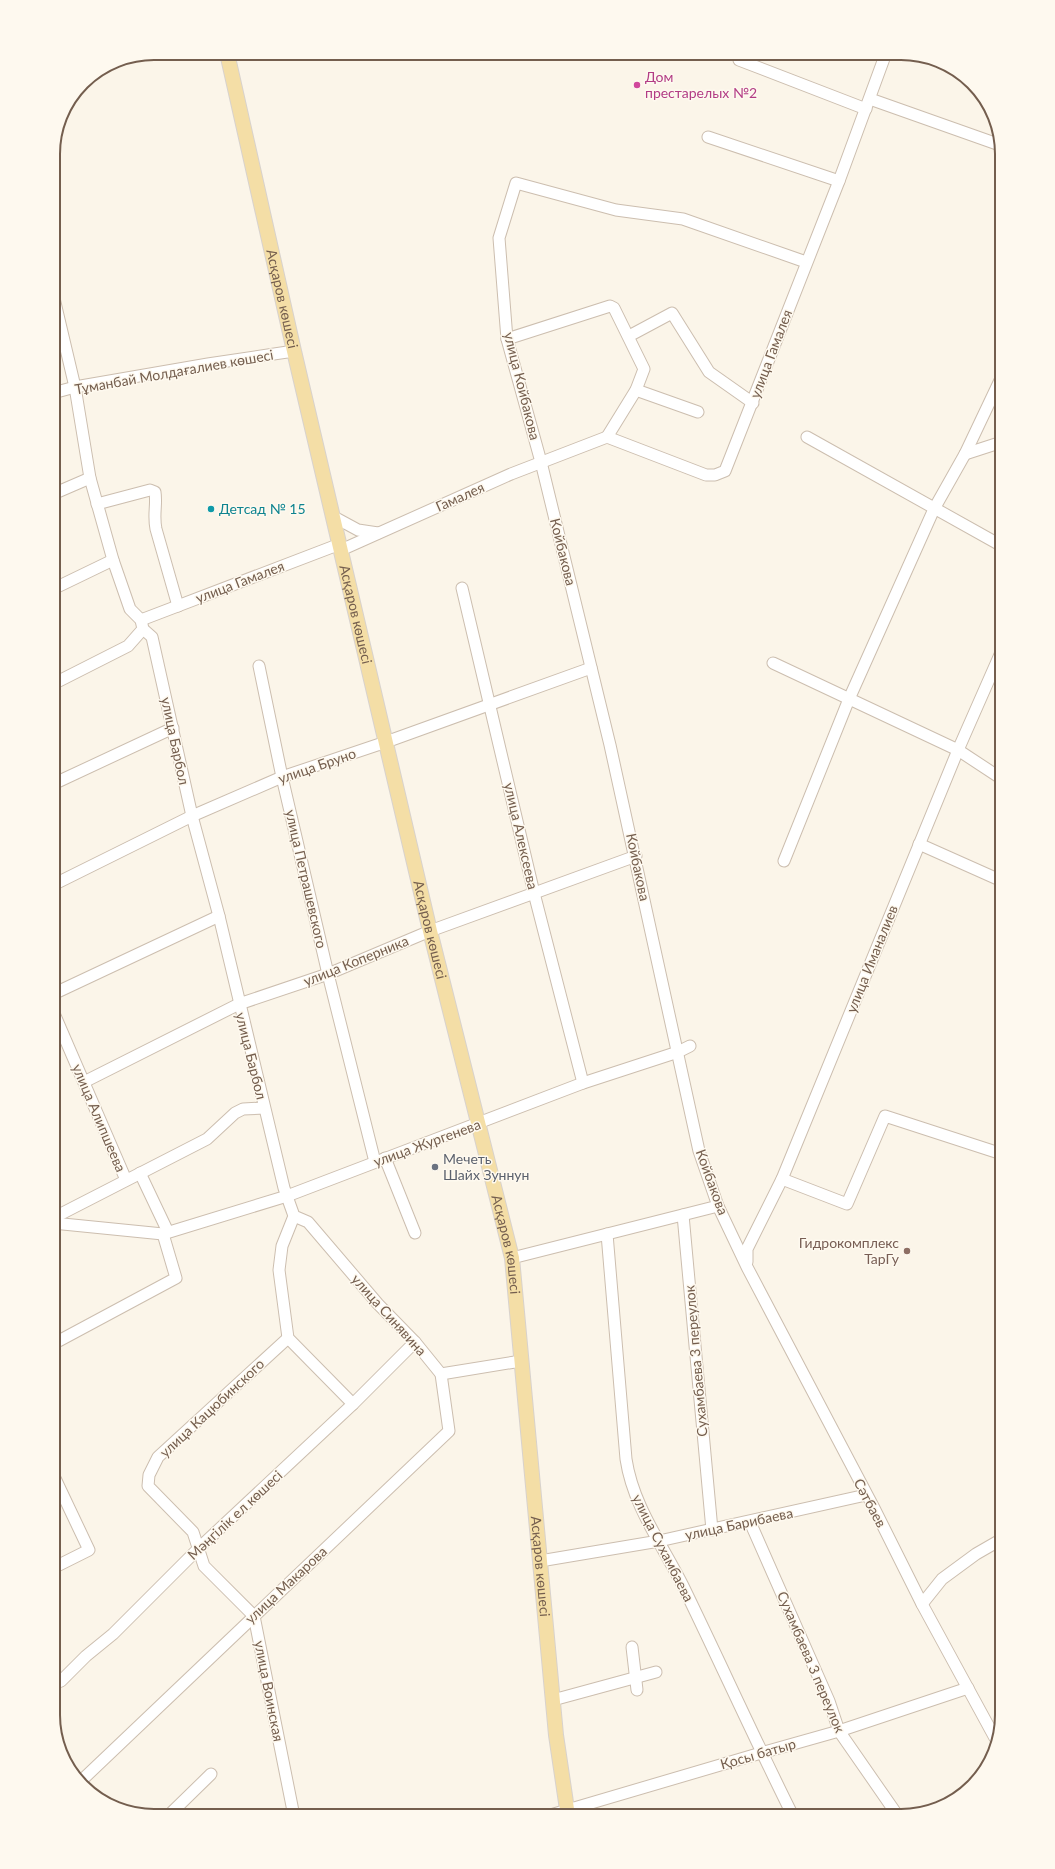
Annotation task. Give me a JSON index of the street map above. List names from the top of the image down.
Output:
{
  "streets": {
    "main road": ["Асқаров көшесі"],
    "street": [
      "улица Гамалея",
      "Тұманбай Молдағалиев көшесі",
      "улица Койбакова",
      "Гамалея",
      "Койбакова",
      "улица Барбол",
      "улица Бруно",
      "улица Алексеева",
      "улица Петрашевского",
      "улица Иманалиев",
      "улица Коперника",
      "улица Алипшеева",
      "улица Жургенева",
      "улица Синявина",
      "Сухамбаева 3 переулок",
      "улица Кацюбинского",
      "Сәтбаев",
      "Мәңгілік ел көшесі",
      "улица Барибаева",
      "улица Сухамбаева",
      "улица Макарова",
      "улица Воинская",
      "Қосы батыр"
    ]
  },
  "crossings": [
    ["Асқаров көшесі", "улица Гамалея"],
    ["Асқаров көшесі", "Тұманбай Молдағалиев көшесі"],
    ["Асқаров көшесі", "Гамалея"],
    ["Асқаров көшесі", "улица Бруно"],
    ["Асқаров көшесі", "улица Коперника"],
    ["Асқаров көшесі", "улица Жургенева"],
    ["Асқаров көшесі", "улица Барибаева"],
    ["улица Гамалея", "улица Койбакова"],
    ["улица Гамалея", "Гамалея"],
    ["улица Гамалея", "улица Барбол"],
    ["Тұманбай Молдағалиев көшесі", "улица Барбол"],
    ["улица Койбакова", "Гамалея"],
    ["улица Койбакова", "Койбакова"],
    ["Гамалея", "Койбакова"],
    ["Койбакова", "улица Бруно"],
    ["Койбакова", "улица Иманалиев"],
    ["Койбакова", "улица Коперника"],
    ["Койбакова", "улица Жургенева"],
    ["Койбакова", "Сәтбаев"],
    ["улица Барбол", "улица Бруно"],
    ["улица Барбол", "улица Коперника"],
    ["улица Барбол", "улица Жургенева"],
    ["улица Бруно", "улица Алексеева"],
    ["улица Бруно", "улица Петрашевского"],
    ["улица Алексеева", "улица Коперника"],
    ["улица Алексеева", "улица Жургенева"],
    ["улица Петрашевского", "улица Коперника"],
    ["улица Петрашевского", "улица Жургенева"],
    ["улица Иманалиев", "Сәтбаев"],
    ["улица Коперника", "улица Алипшеева"],
    ["улица Синявина", "Мәңгілік ел көшесі"],
    ["улица Синявина", "улица Макарова"],
    ["Сухамбаева 3 переулок", "улица Барибаева"],
    ["Сухамбаева 3 переулок", "Қосы батыр"],
    ["улица Кацюбинского", "Мәңгілік ел көшесі"],
    ["Сәтбаев", "улица Барибаева"],
    ["Сәтбаев", "Қосы батыр"],
    ["улица Барибаева", "улица Сухамбаева"],
    ["улица Сухамбаева", "Қосы батыр"],
    ["улица Макарова", "улица Воинская"]
  ],
  "places": [
    "Дом престарелых №2",
    "Детсад № 15",
    "Мечеть Шайх Зуннун",
    "Гидрокомплекс ТарГу"
  ]
}
